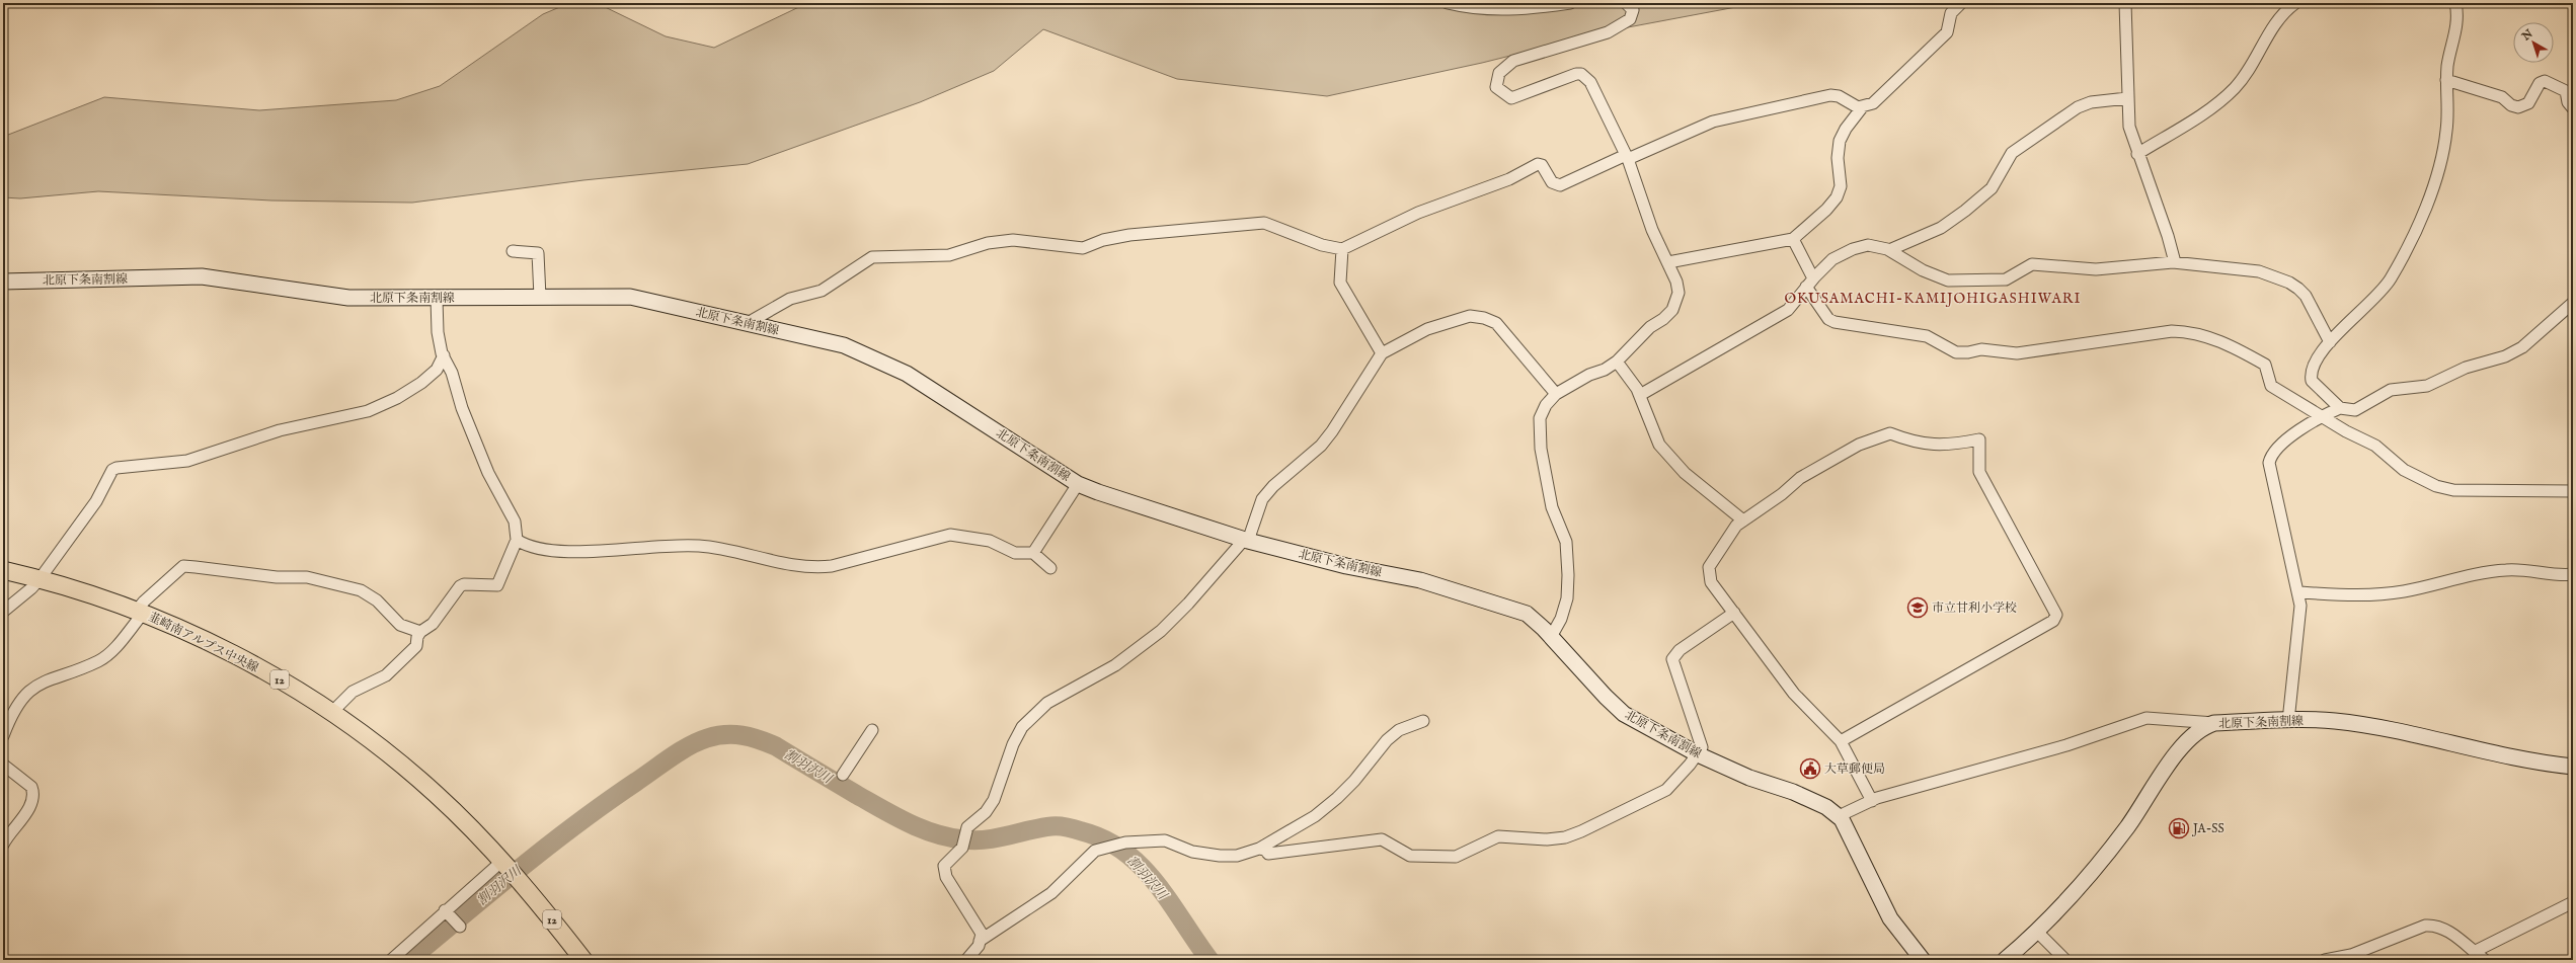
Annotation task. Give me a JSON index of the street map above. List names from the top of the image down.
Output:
{
  "streets": {
    "main road": ["北原下条南割線", "韮崎南アルプス中央線", "12"]
  },
  "districts": ["OKUSAMACHI-KAMIJOHIGASHIWARI"],
  "water": ["割羽沢川"],
  "places": {
    "school or university": ["市立甘利小学校"],
    "public building": ["大草郵便局"],
    "fuel station": ["JA-SS"]
  },
  "north": "top left"
}
